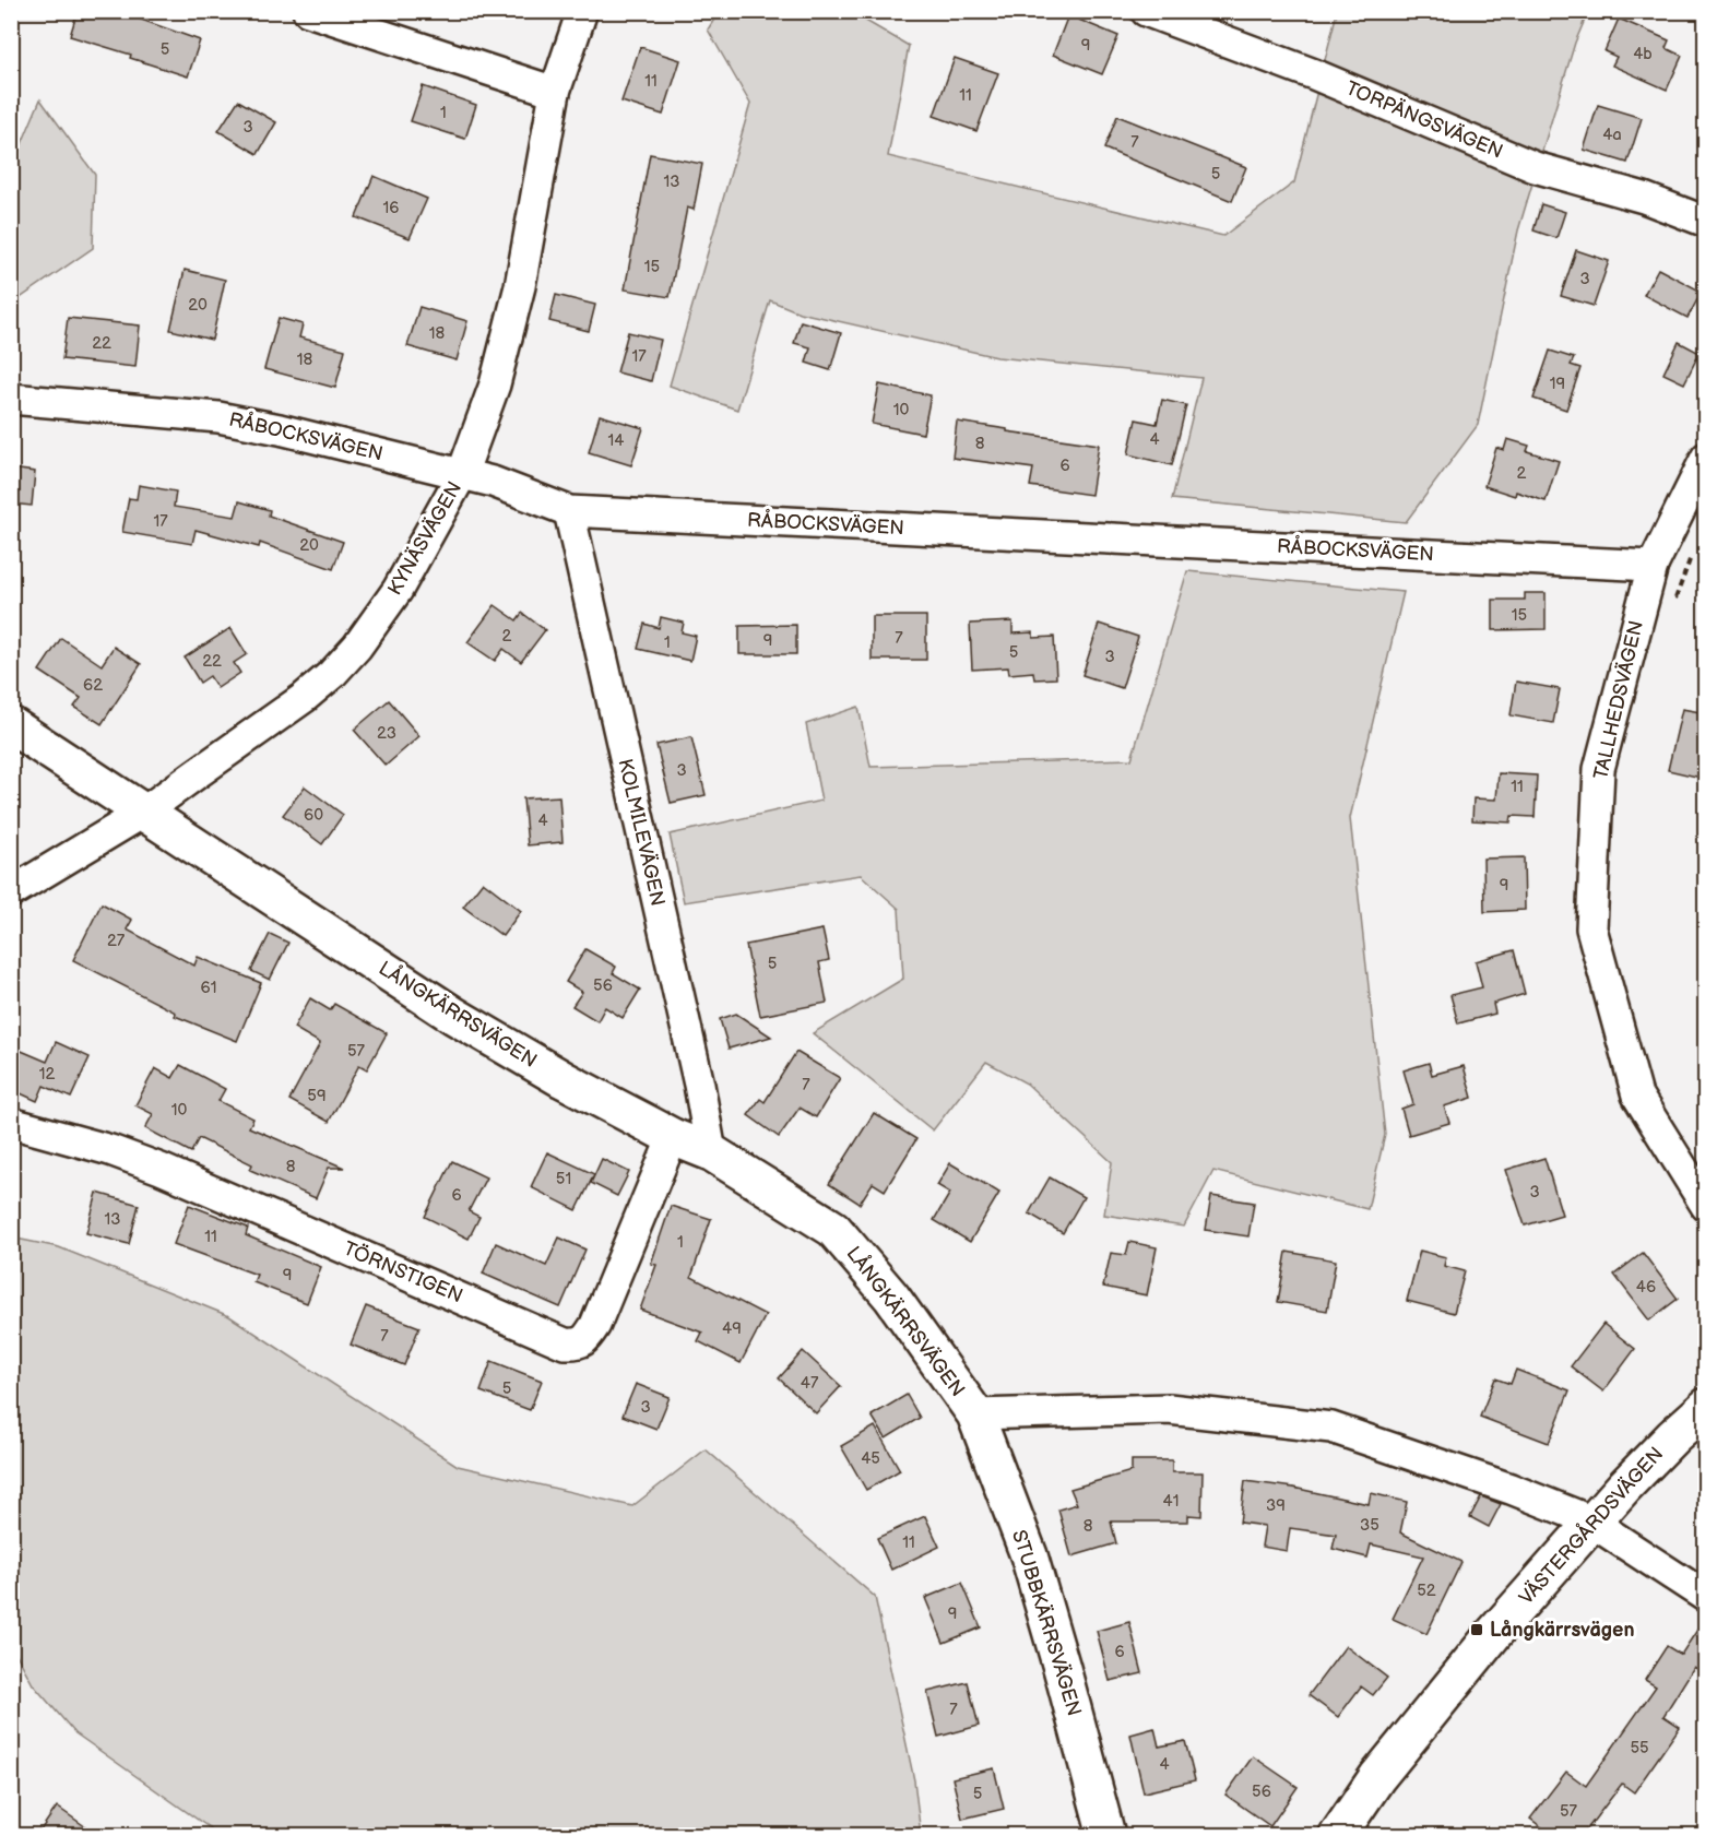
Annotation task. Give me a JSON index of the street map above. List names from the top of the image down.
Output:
{
  "streets": {
    "street": [
      "TORPÄNGSVÄGEN",
      "RÅBOCKSVÄGEN",
      "KYNÄSVÄGEN",
      "TALLHEDSVÄGEN",
      "KOLMILEVÄGEN",
      "LÅNGKÄRRSVÄGEN",
      "TÖRNSTIGEN",
      "VÄSTERGÅRDSVÄGEN",
      "STUBBKÄRRSVÄGEN"
    ]
  },
  "crossings": [
    ["RÅBOCKSVÄGEN", "KYNÄSVÄGEN"],
    ["RÅBOCKSVÄGEN", "TALLHEDSVÄGEN"],
    ["RÅBOCKSVÄGEN", "KOLMILEVÄGEN"],
    ["KYNÄSVÄGEN", "LÅNGKÄRRSVÄGEN"],
    ["KOLMILEVÄGEN", "LÅNGKÄRRSVÄGEN"],
    ["LÅNGKÄRRSVÄGEN", "TÖRNSTIGEN"],
    ["LÅNGKÄRRSVÄGEN", "VÄSTERGÅRDSVÄGEN"],
    ["LÅNGKÄRRSVÄGEN", "STUBBKÄRRSVÄGEN"]
  ],
  "places": {
    "transit": ["Långkärrsvägen"]
  },
  "house_numbers": [
    "9",
    "5",
    "4b",
    "11",
    "11",
    "1",
    "3",
    "4a",
    "7",
    "5",
    "13",
    "16",
    "15",
    "3",
    "20",
    "18",
    "22",
    "17",
    "18",
    "19",
    "10",
    "4",
    "14",
    "8",
    "6",
    "2",
    "17",
    "20",
    "15",
    "2",
    "7",
    "9",
    "1",
    "5",
    "3",
    "22",
    "62",
    "23",
    "3",
    "11",
    "60",
    "4",
    "9",
    "27",
    "5",
    "56",
    "61",
    "57",
    "12",
    "7",
    "59",
    "10",
    "8",
    "51",
    "3",
    "6",
    "13",
    "11",
    "1",
    "9",
    "46",
    "49",
    "7",
    "47",
    "5",
    "3",
    "45",
    "41",
    "39",
    "35",
    "8",
    "11",
    "52",
    "9",
    "6",
    "7",
    "55",
    "4",
    "56",
    "5",
    "57"
  ]
}
